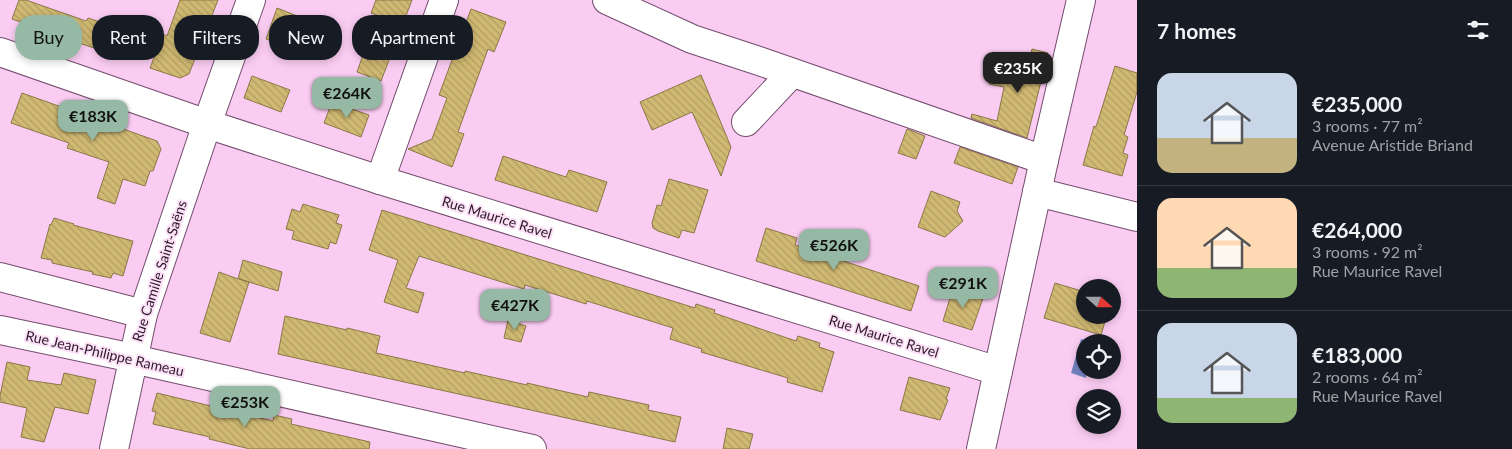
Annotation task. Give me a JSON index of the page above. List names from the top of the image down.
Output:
{
  "streets": {
    "street": ["Rue Maurice Ravel", "Rue Camille Saint-Saëns", "Rue Jean-Philippe Rameau"]
  },
  "crossings": [
    ["Rue Maurice Ravel", "Rue Camille Saint-Saëns"],
    ["Rue Camille Saint-Saëns", "Rue Jean-Philippe Rameau"]
  ],
  "north": "right",
  "page": {
    "heading": "7 homes",
    "chip": [
      "Buy",
      "Rent",
      "Filters",
      "New",
      "Apartment"
    ],
    "price": [
      "€235K",
      "€264K",
      "€183K",
      "€526K",
      "€291K",
      "€427K",
      "€253K"
    ],
    "list": [
      {
        "name": "€235,000",
        "note": "3 rooms · 77 m² · Avenue Aristide Briand"
      },
      {
        "name": "€264,000",
        "note": "3 rooms · 92 m² · Rue Maurice Ravel"
      },
      {
        "name": "€183,000",
        "note": "2 rooms · 64 m² · Rue Maurice Ravel"
      }
    ]
  }
}
